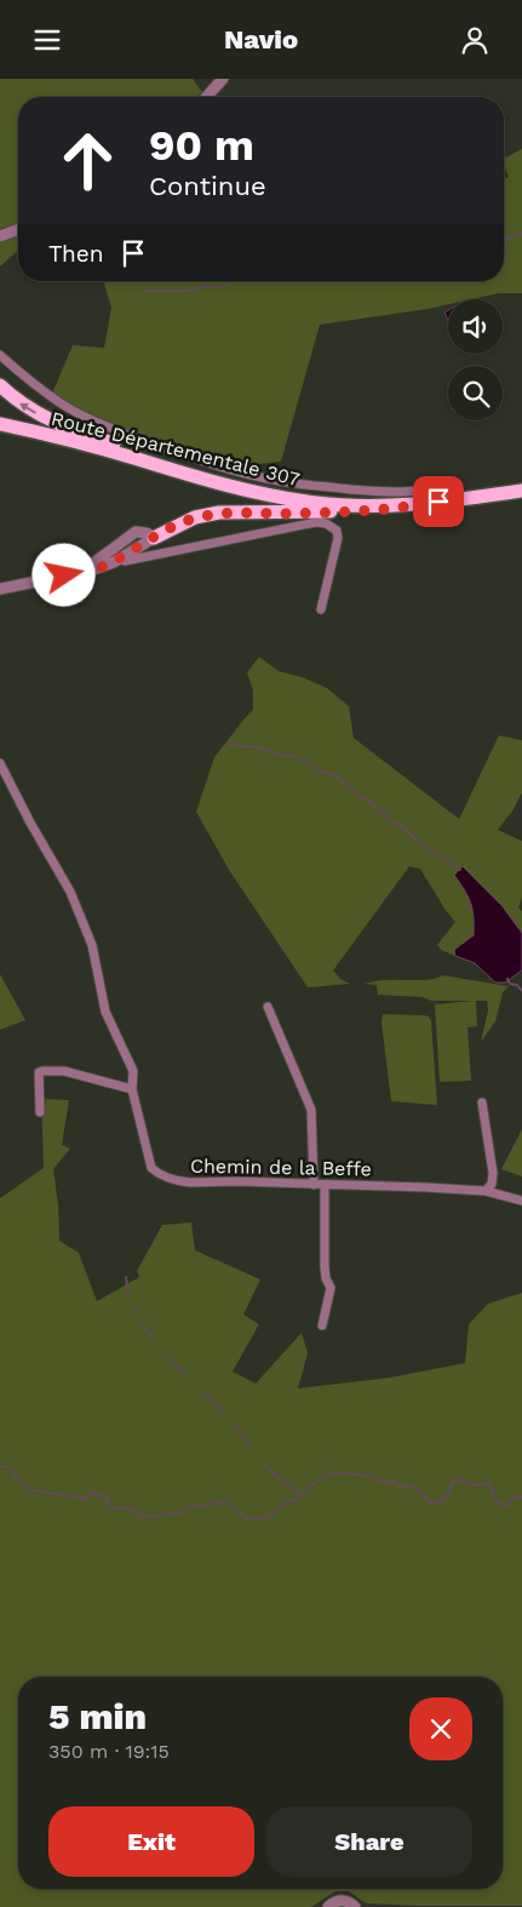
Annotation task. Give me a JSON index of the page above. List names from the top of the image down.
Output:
{
  "streets": {
    "main road": ["Route Départementale 307"],
    "street": ["Chemin de la Beffe"]
  },
  "page": {
    "header": "Navio",
    "turn": ["90 m", "Continue"],
    "then": "Then",
    "heading": ["5 min", "350 m · 19:15"],
    "buttons": ["Exit", "Share"]
  }
}
